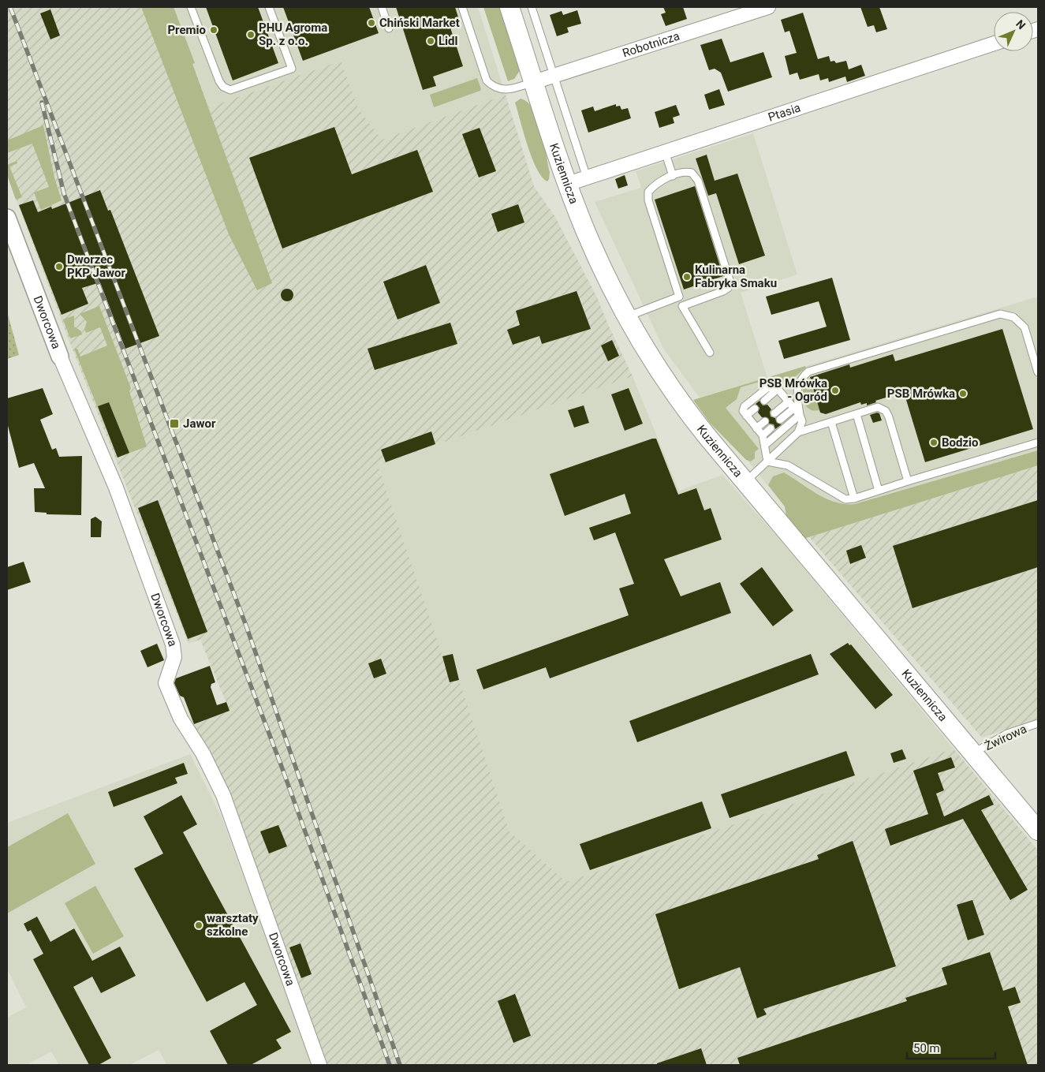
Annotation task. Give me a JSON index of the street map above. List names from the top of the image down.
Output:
{
  "streets": {
    "main road": ["Kuziennicza"],
    "street": ["Robotnicza", "Ptasia", "Dworcowa"],
    "lane": ["Żwirowa"]
  },
  "crossings": [
    ["Robotnicza", "Kuziennicza"],
    ["Ptasia", "Kuziennicza"],
    ["Kuziennicza", "Żwirowa"]
  ],
  "places": {
    "other": [
      "Chiński Market",
      "Premio",
      "PHU Agroma Sp. z o.o.",
      "Lidl",
      "Dworzec PKP Jawor",
      "Kulinarna Fabryka Smaku",
      "PSB Mrówka - Ogród",
      "PSB Mrówka",
      "Bodzio",
      "warsztaty szkolne"
    ],
    "transit": ["Jawor"]
  },
  "scale_bar": "50 m",
  "north": "top right"
}
